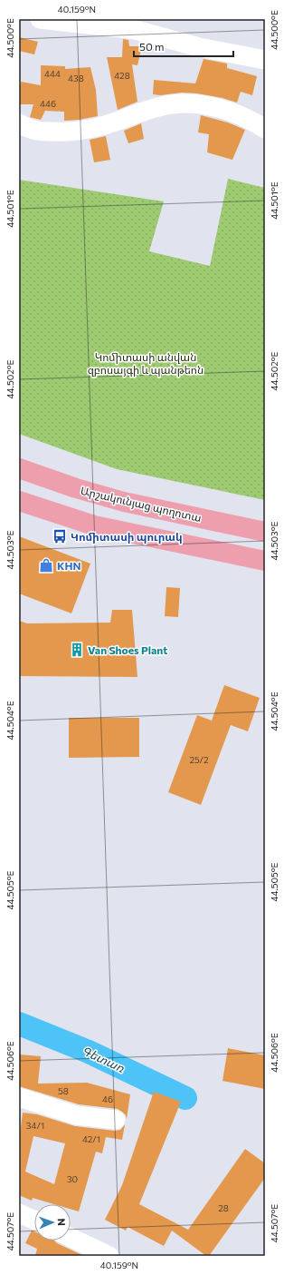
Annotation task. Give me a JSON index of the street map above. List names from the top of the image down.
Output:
{
  "streets": {
    "main road": ["Արշակունյաց պողոտա"]
  },
  "water": ["Գետառ"],
  "parks": ["Կոմիտասի անվան զբոսայգի և պանթեոն"],
  "places": {
    "bus stop": ["Կոմիտասի պուրակ"],
    "shop": ["KHN"],
    "building": ["Van Shoes Plant"]
  },
  "house_numbers": [
    "444",
    "428",
    "438",
    "446",
    "25/2",
    "58",
    "46",
    "34/1",
    "42/1",
    "30",
    "28"
  ],
  "scale_bar": "50 m",
  "north": "right",
  "coordinates": [
    "40.159°N",
    "44.500°E",
    "44.501°E",
    "44.502°E",
    "44.503°E",
    "44.504°E",
    "44.505°E",
    "44.506°E",
    "44.507°E"
  ]
}
